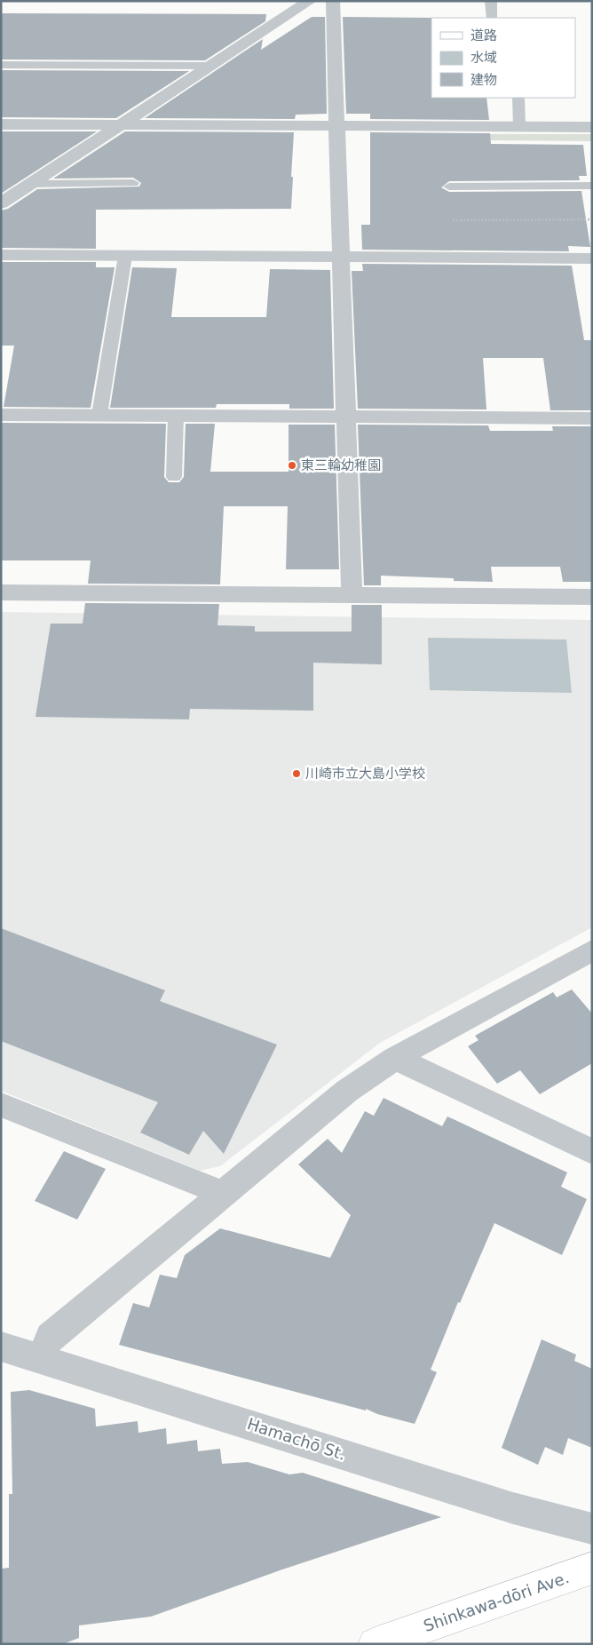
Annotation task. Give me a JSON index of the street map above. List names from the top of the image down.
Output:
{
  "streets": {
    "main road": ["Shinkawa-dōri Ave."],
    "street": ["Hamachō St."]
  },
  "places": ["東三輪幼稚園", "川崎市立大島小学校"],
  "legend": ["道路", "水域", "建物"]
}
